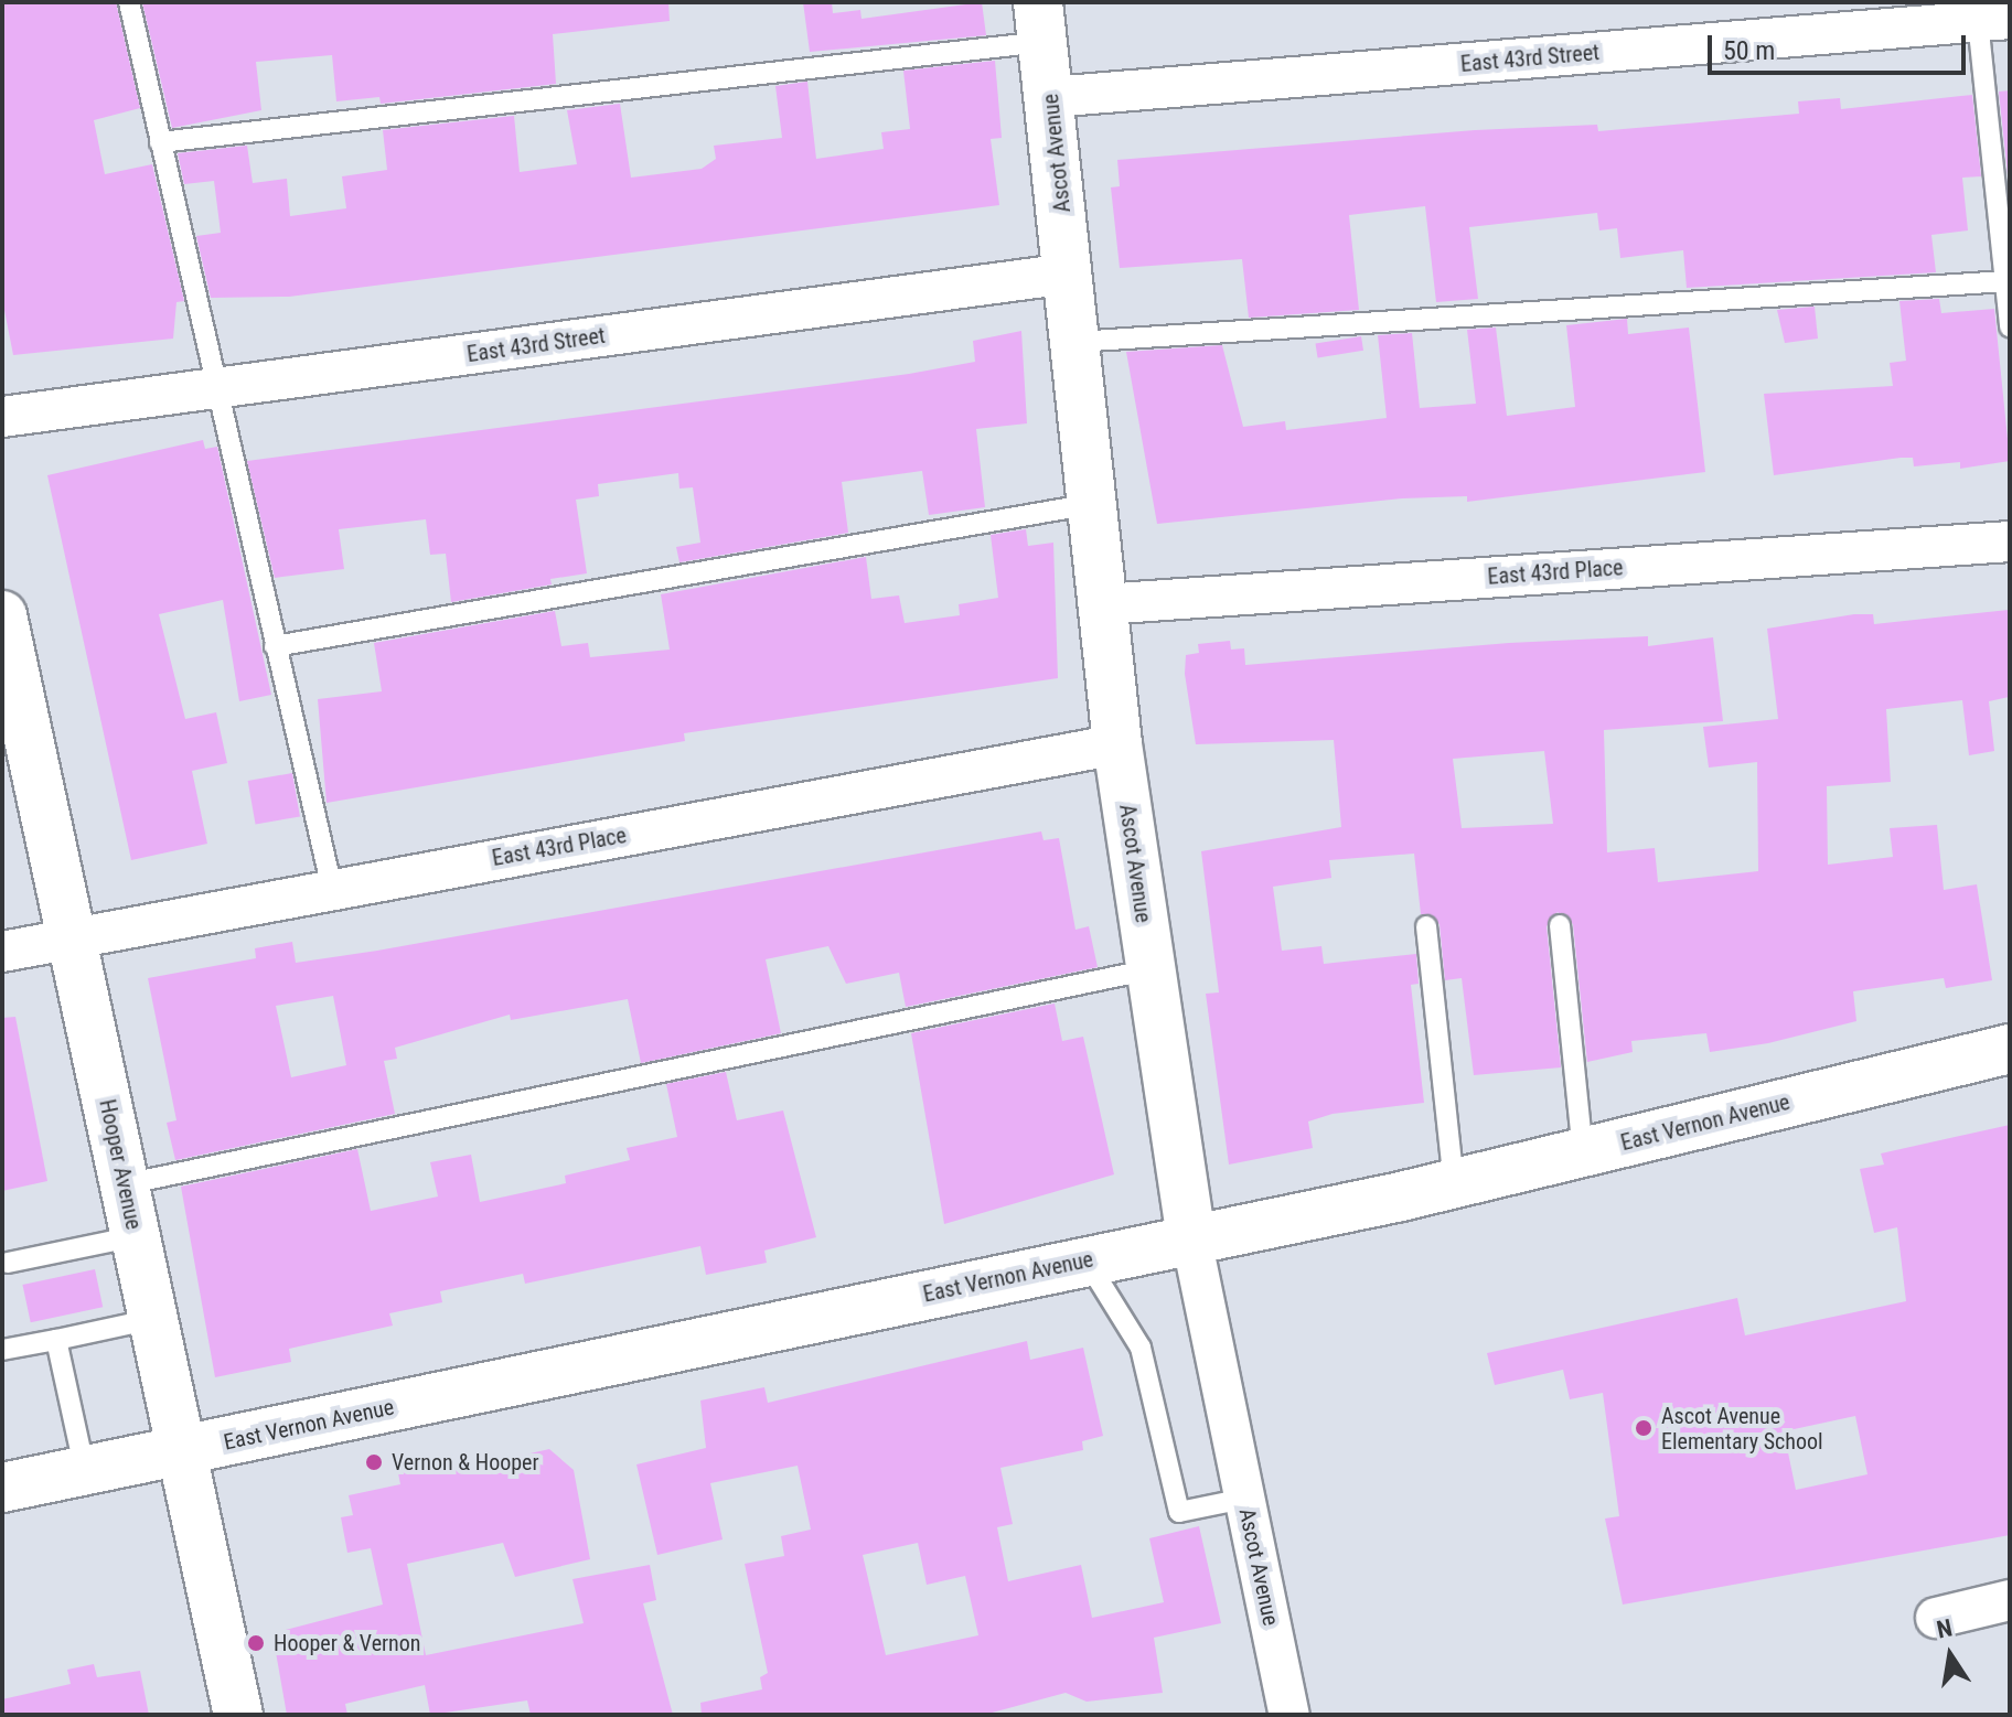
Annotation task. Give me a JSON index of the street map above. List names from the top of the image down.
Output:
{
  "streets": {
    "street": [
      "East 43rd Street",
      "Ascot Avenue",
      "East 43rd Place",
      "East Vernon Avenue",
      "Hooper Avenue"
    ]
  },
  "crossings": [
    ["East 43rd Street", "Ascot Avenue"],
    ["Ascot Avenue", "East 43rd Place"],
    ["Ascot Avenue", "East Vernon Avenue"],
    ["East 43rd Place", "Hooper Avenue"],
    ["East Vernon Avenue", "Hooper Avenue"]
  ],
  "places": ["Ascot Avenue Elementary School", "Vernon & Hooper", "Hooper & Vernon"],
  "scale_bar": "50 m",
  "north": "top"
}
